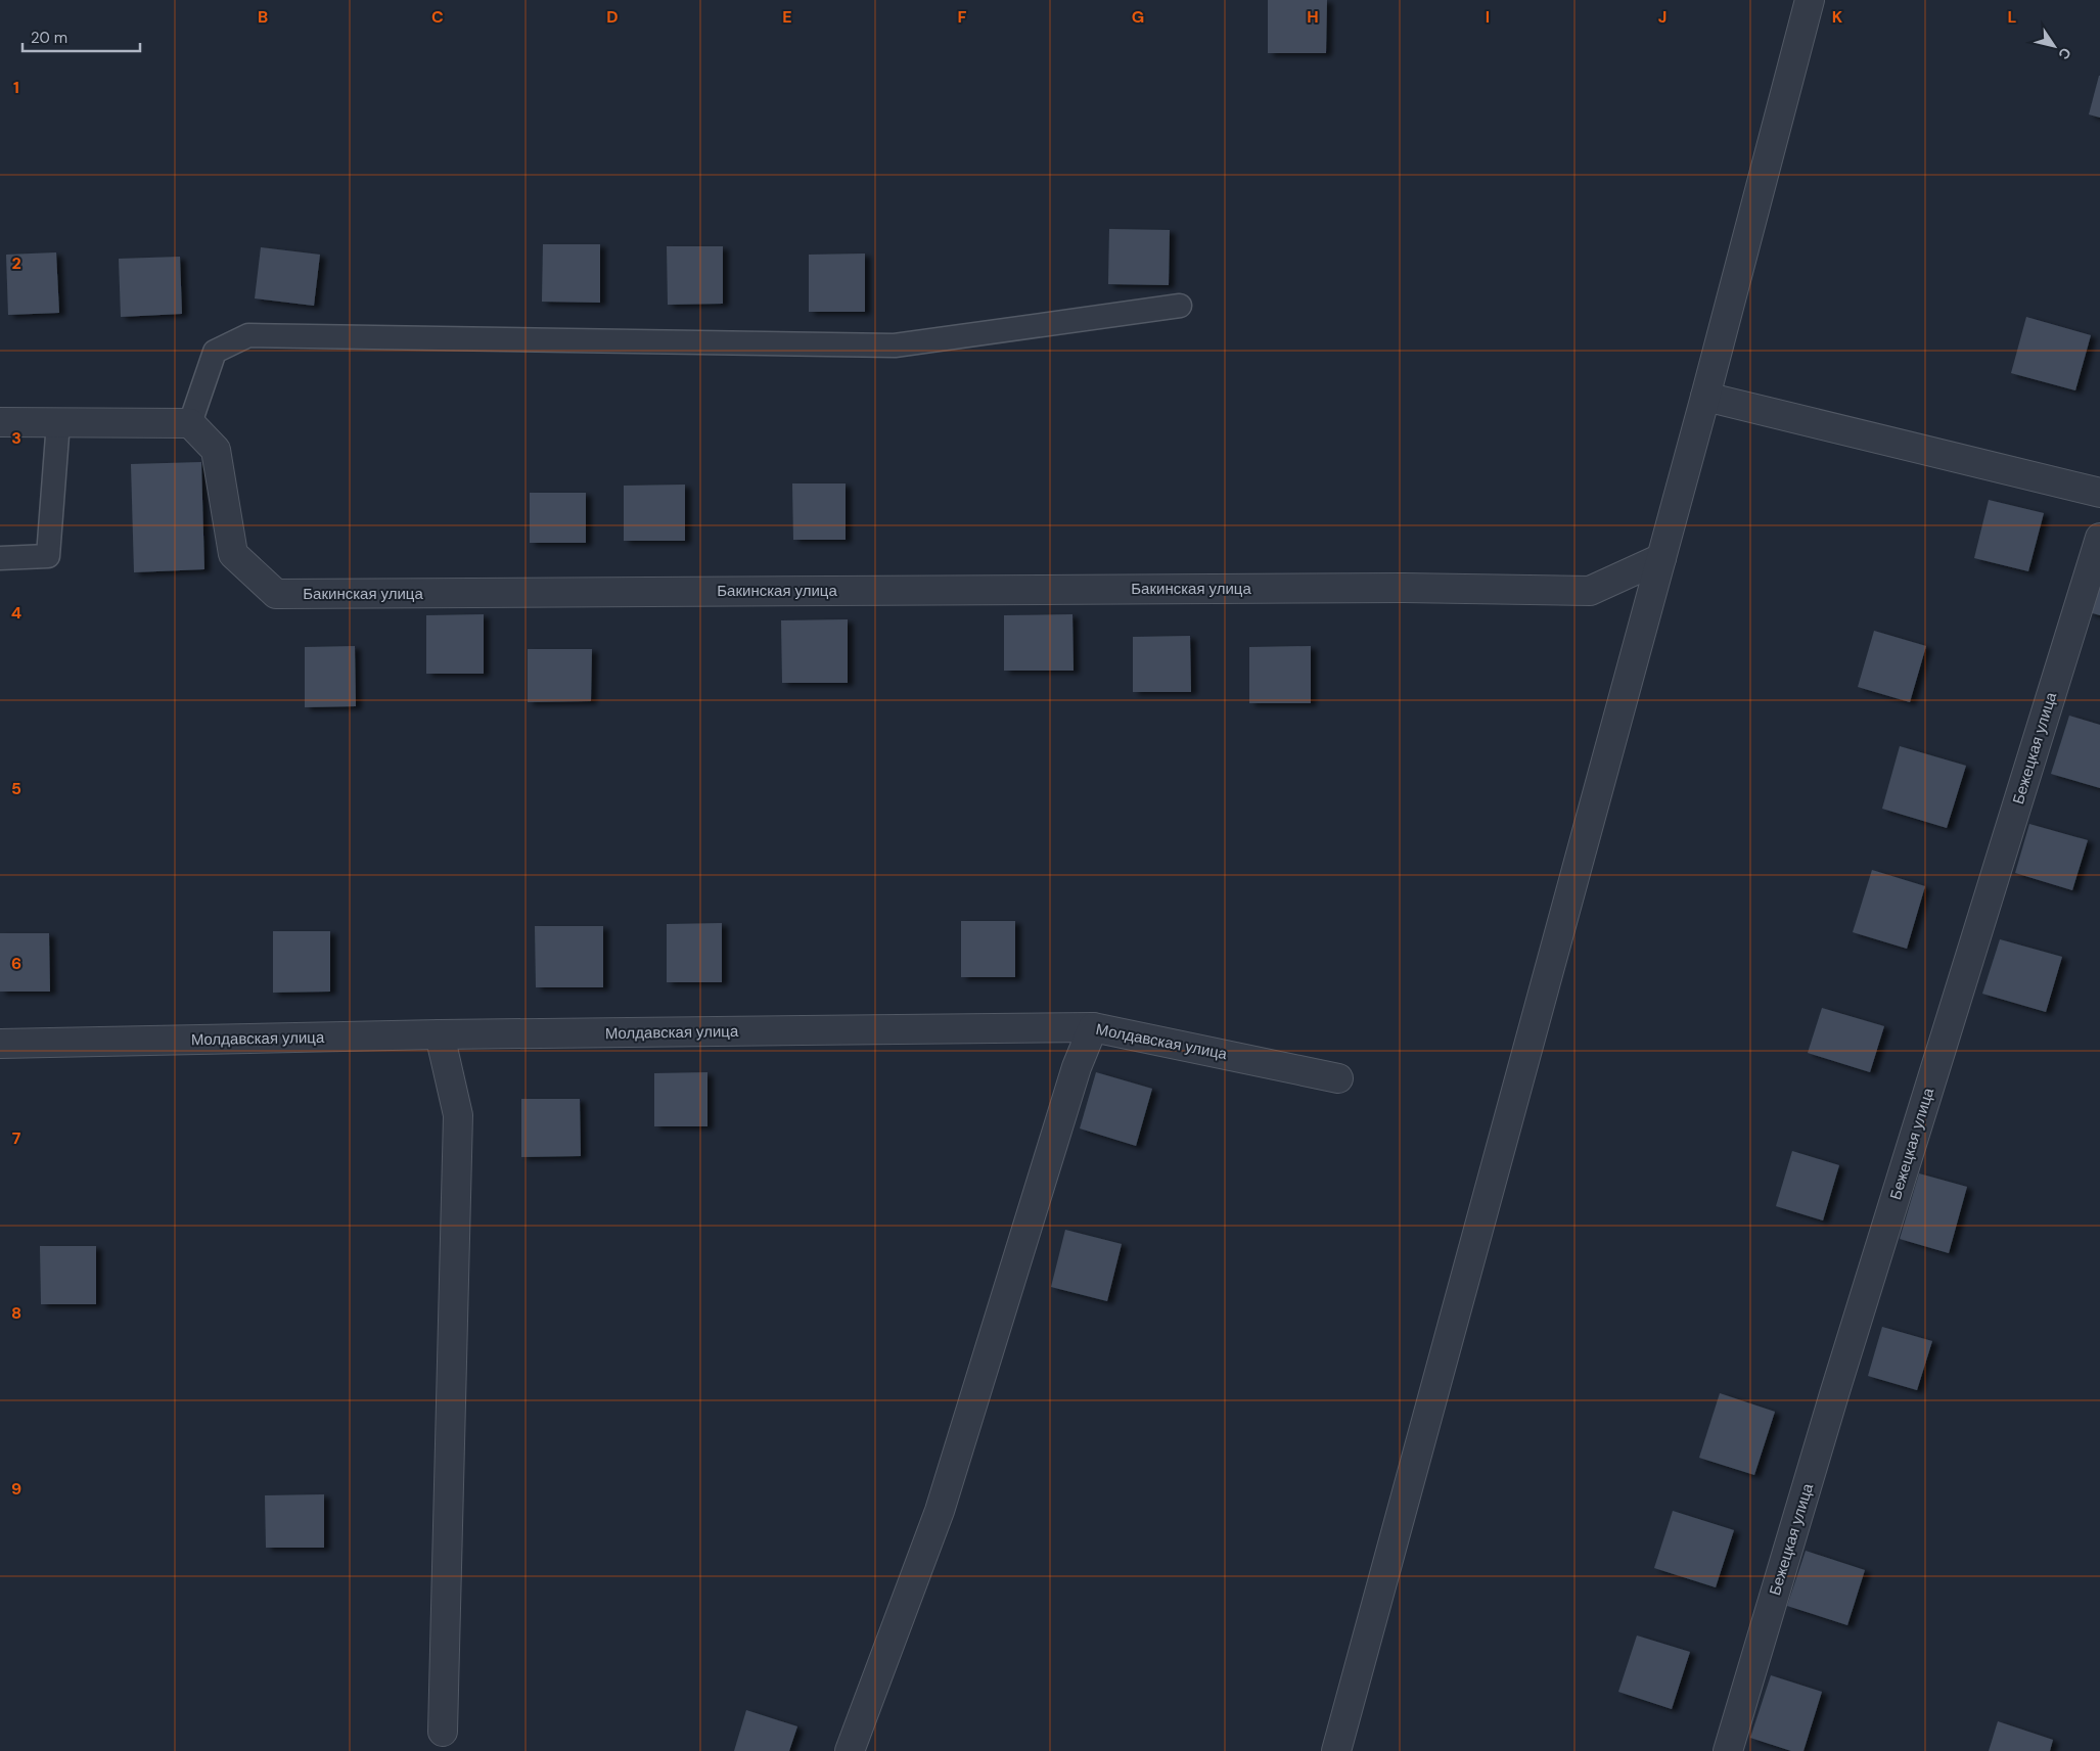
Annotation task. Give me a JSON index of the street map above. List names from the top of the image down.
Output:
{
  "streets": {
    "street": ["Бакинская улица", "Бежецкая улица", "Молдавская улица"]
  },
  "scale_bar": "20 m",
  "north": "bottom right",
  "grid": {
    "columns": [
      "B",
      "C",
      "D",
      "E",
      "F",
      "G",
      "H",
      "I",
      "J",
      "K",
      "L"
    ],
    "rows": [
      "1",
      "2",
      "3",
      "4",
      "5",
      "6",
      "7",
      "8",
      "9"
    ]
  }
}
